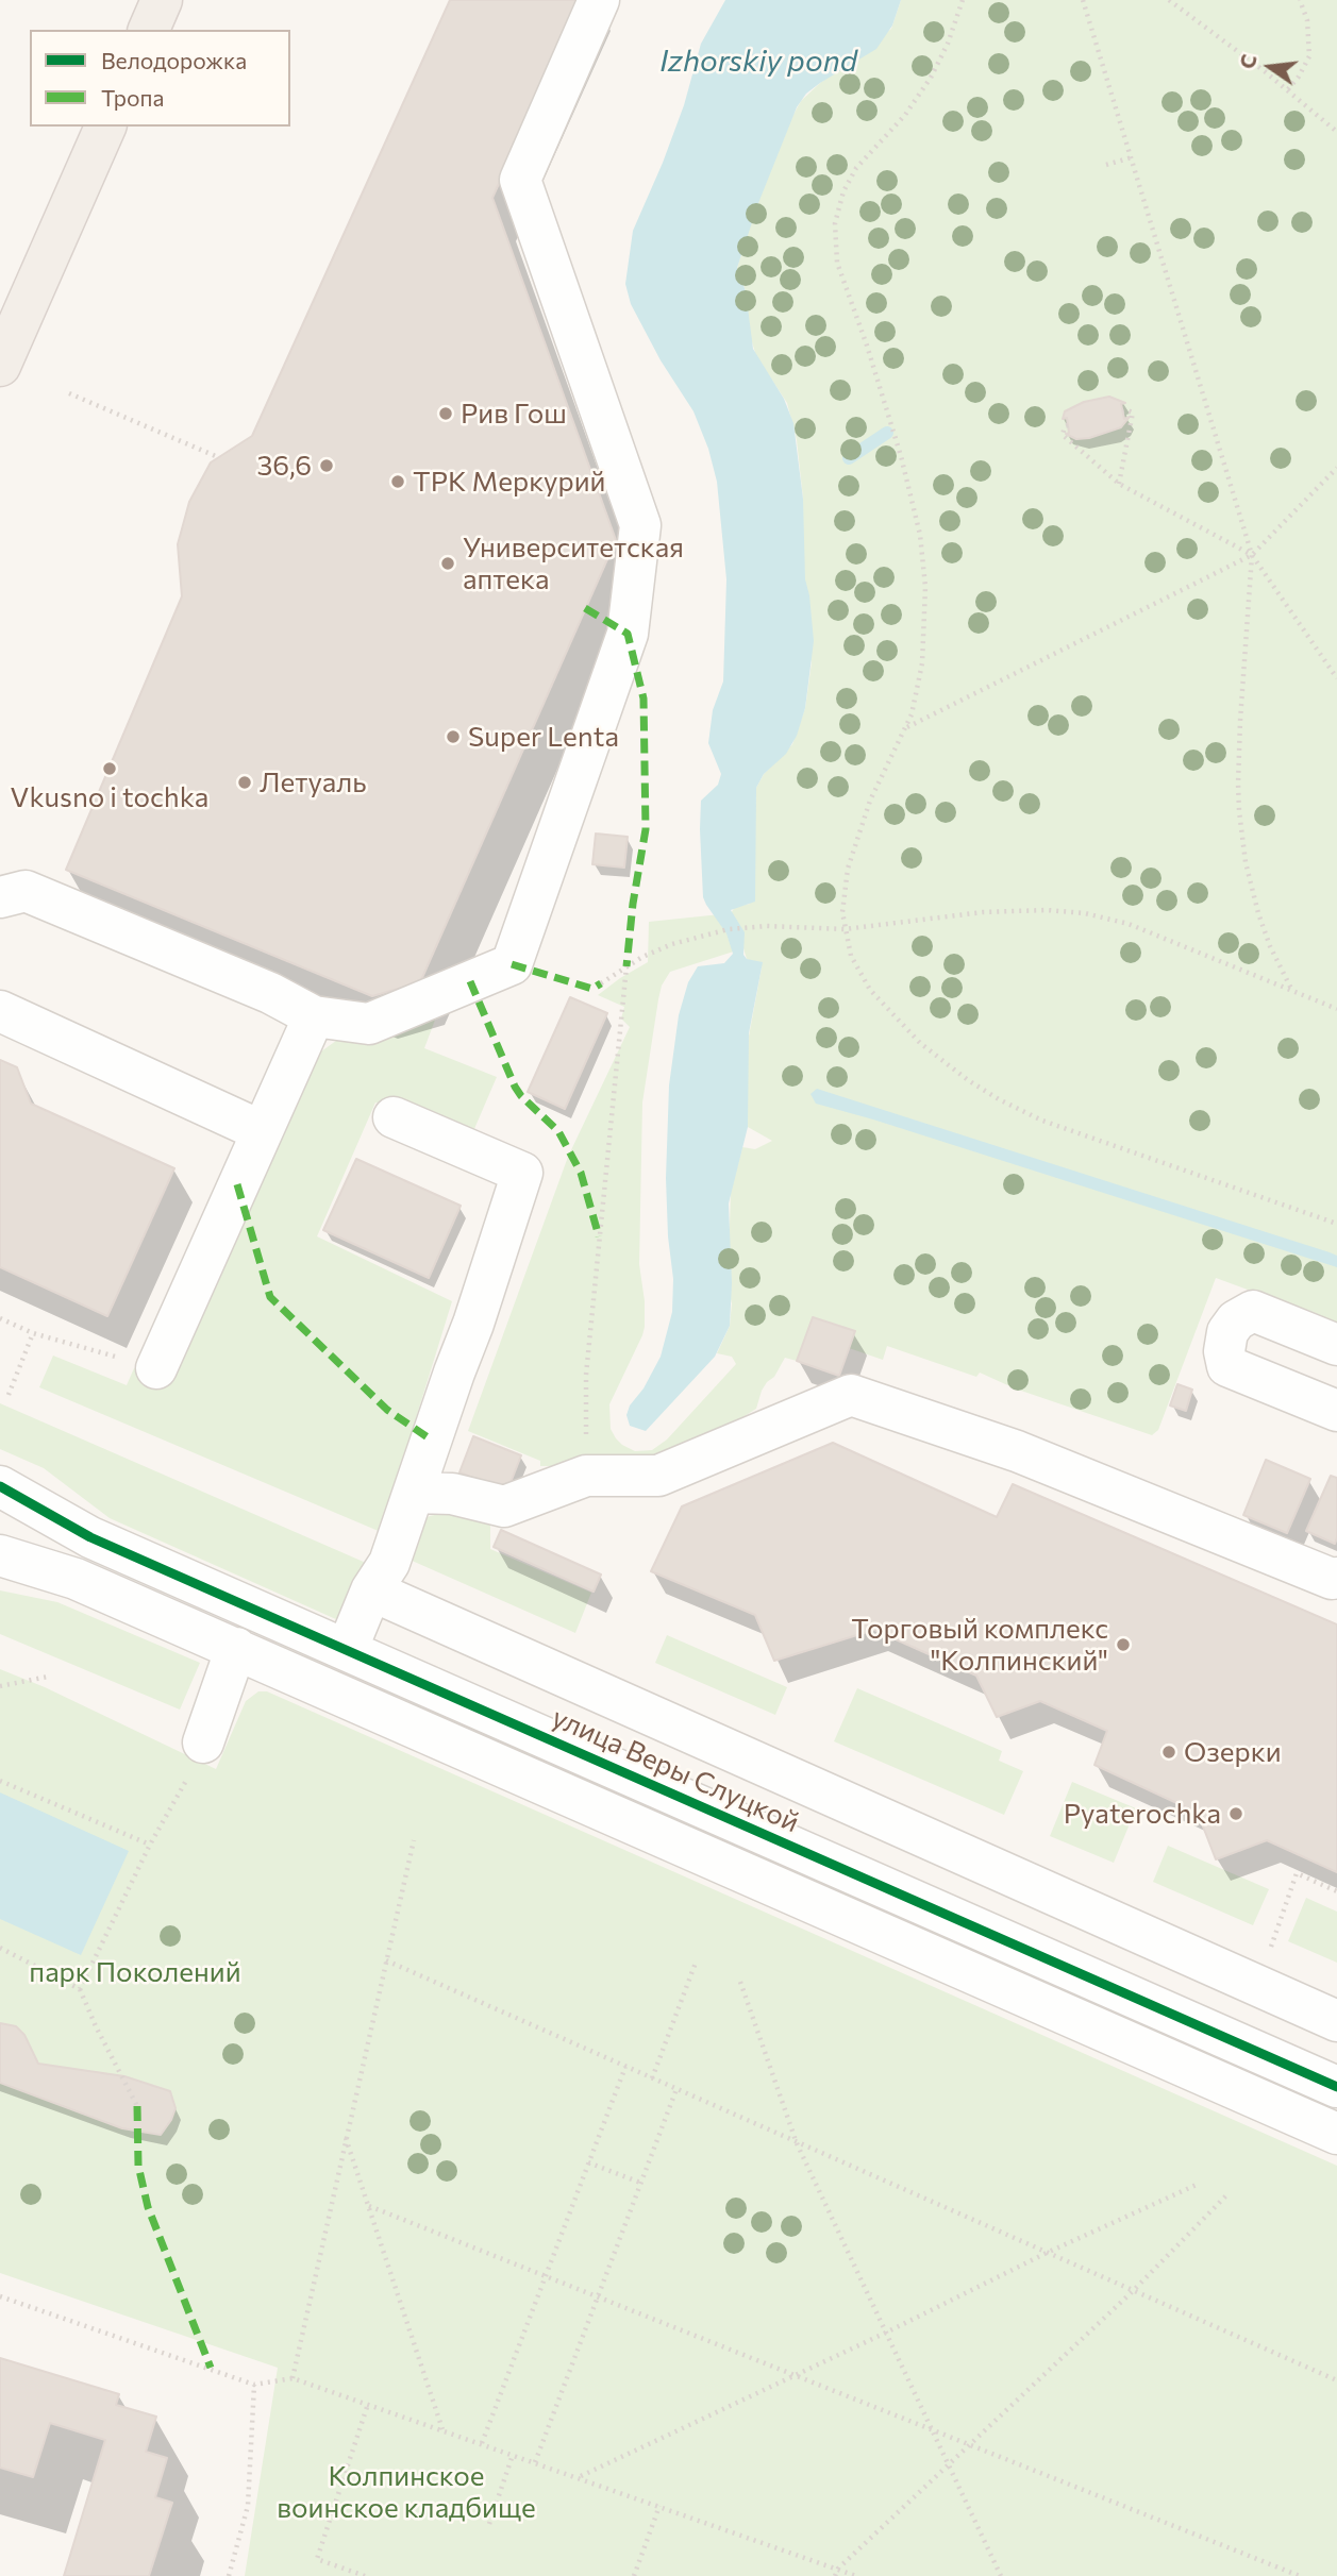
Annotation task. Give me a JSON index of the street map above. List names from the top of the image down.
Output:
{
  "streets": {
    "street": ["улица Веры Слуцкой"]
  },
  "water": ["Izhorskiy pond"],
  "parks": ["парк Поколений", "Колпинское воинское кладбище"],
  "places": [
    "Рив Гош",
    "36,6",
    "ТРК Меркурий",
    "Университетская аптека",
    "Super Lenta",
    "Vkusno i tochka",
    "Летуаль",
    "Торговый комплекс \"Колпинский\"",
    "Озерки",
    "Pyaterochka"
  ],
  "legend": ["Велодорожка", "Тропа"],
  "north": "left"
}
